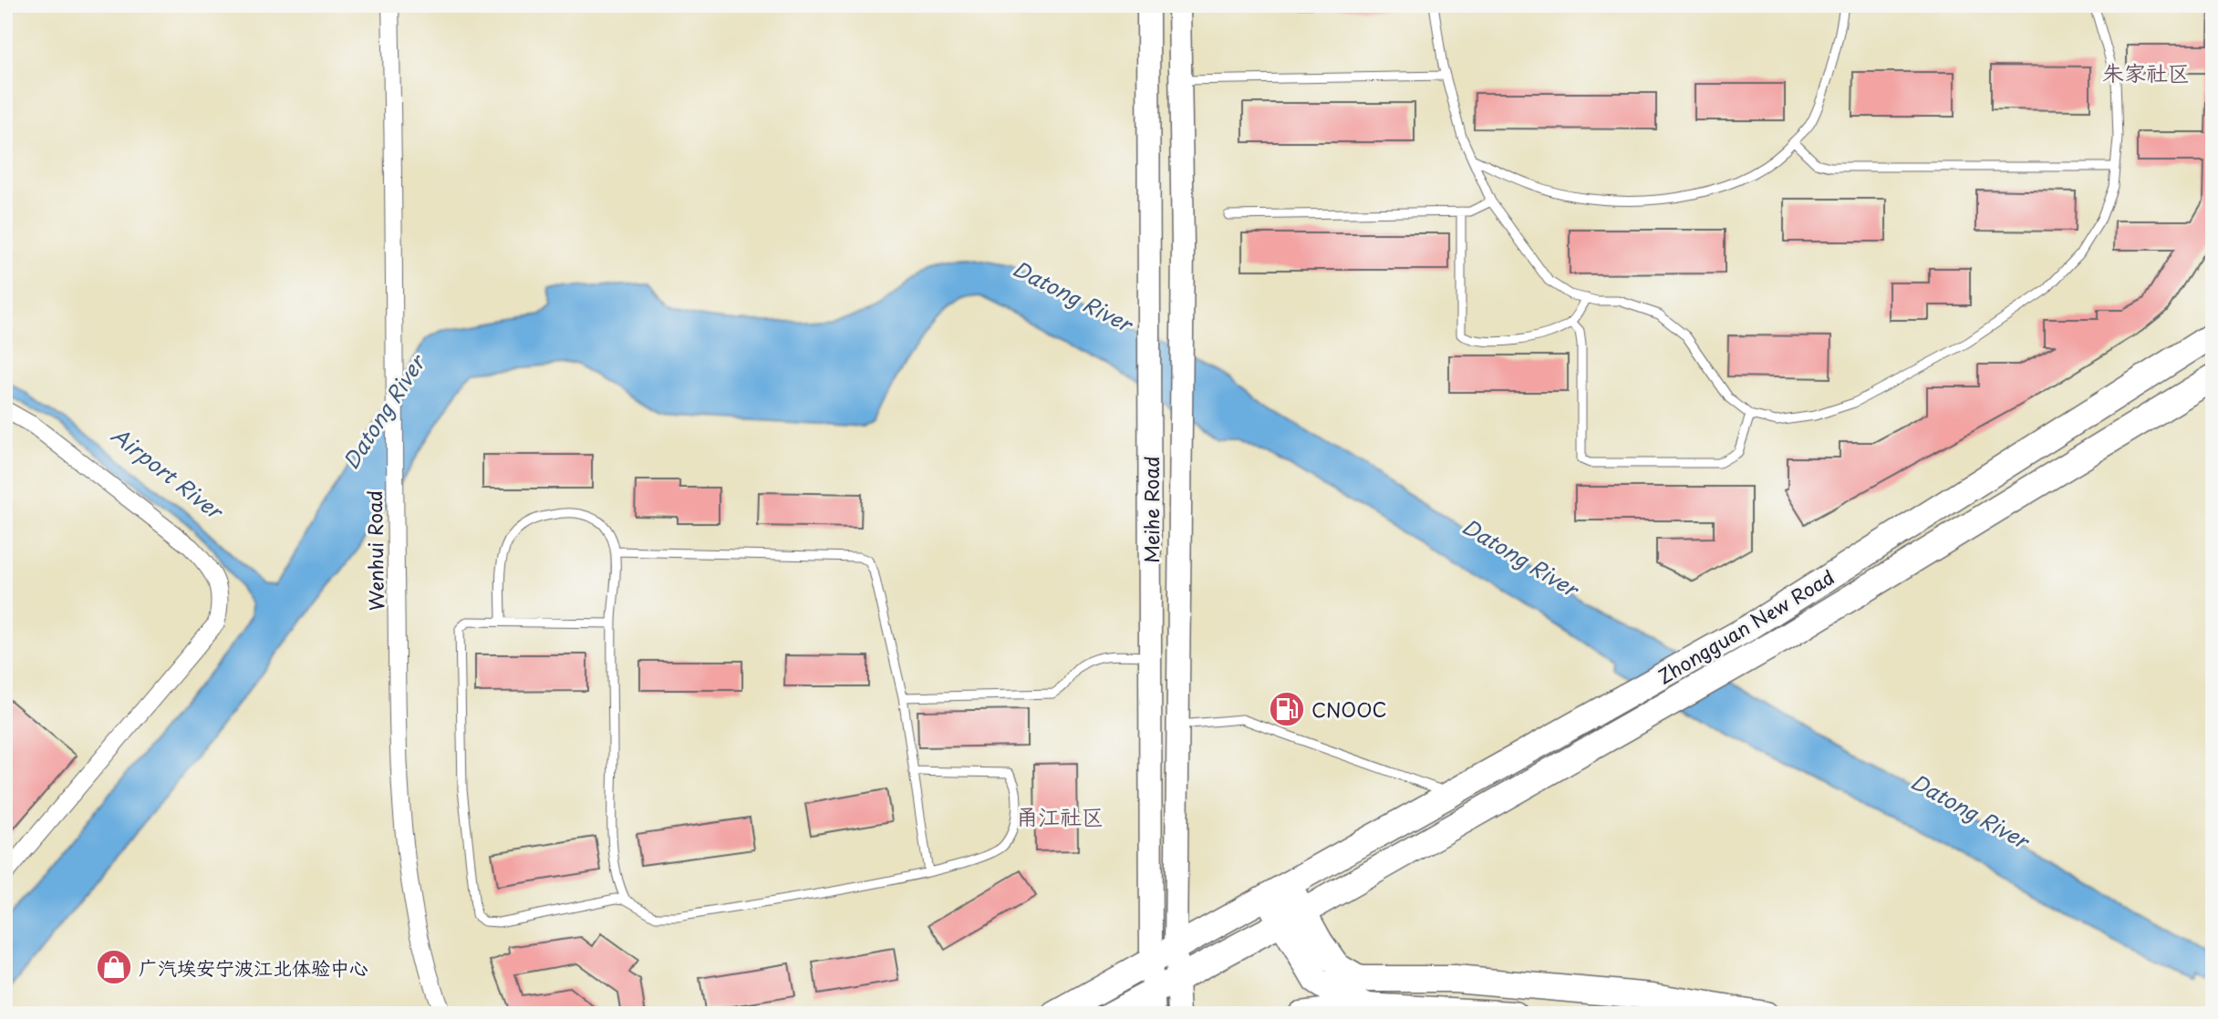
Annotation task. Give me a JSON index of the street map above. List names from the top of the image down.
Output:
{
  "streets": {
    "main road": ["Zhongguan New Road"],
    "street": ["Meihe Road", "Wenhui Road"]
  },
  "crossings": [
    ["Meihe Road", "Zhongguan New Road"]
  ],
  "districts": ["朱家社区", "甬江社区"],
  "water": ["Datong River", "Airport River"],
  "places": {
    "fuel station": ["CNOOC"],
    "shop": ["广汽埃安宁波江北体验中心"]
  }
}
